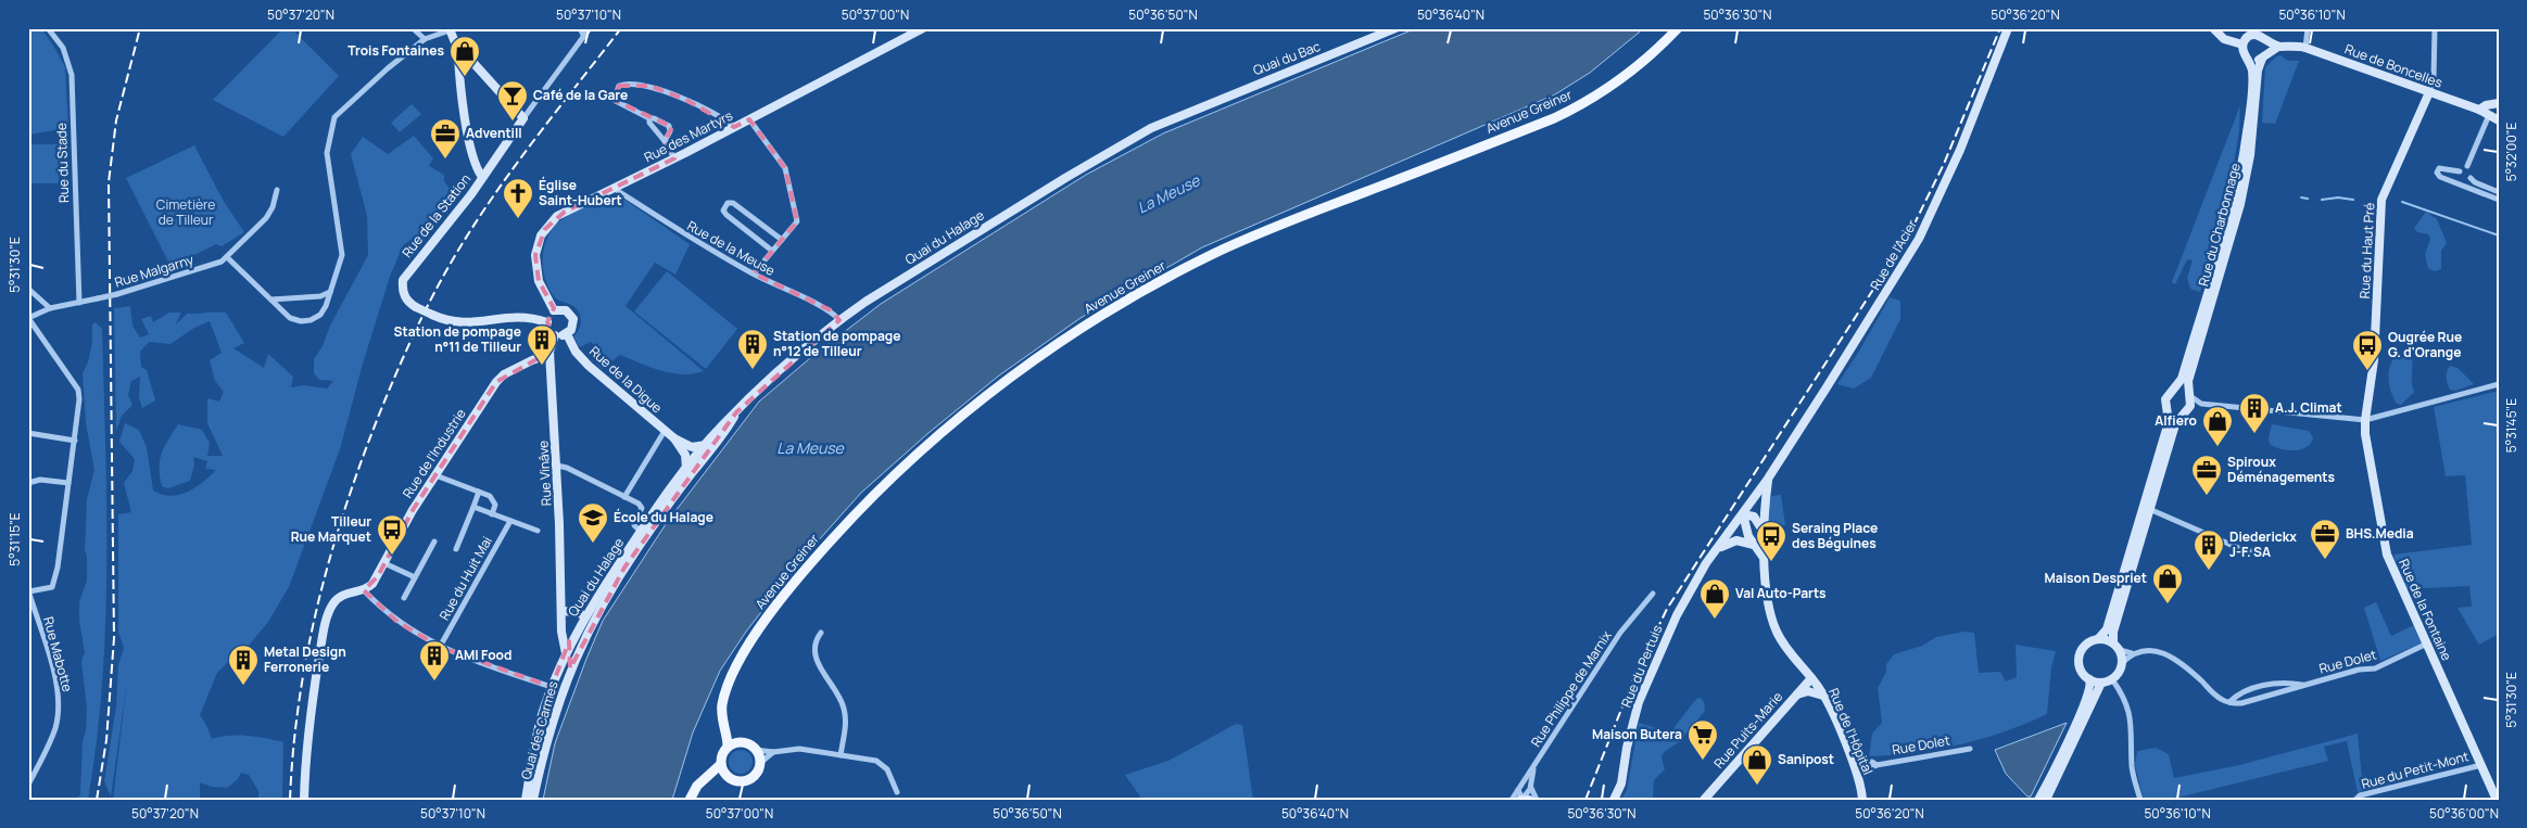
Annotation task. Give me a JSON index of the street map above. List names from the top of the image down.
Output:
{
  "streets": {
    "main road": [
      "Quai du Bac",
      "Rue de Boncelles",
      "Avenue Greiner",
      "Rue des Martyrs",
      "Rue de la Station",
      "Rue du Charbonnage",
      "Quai du Halage",
      "Rue du Haut Pré",
      "Rue de l'Acier",
      "Rue de la Digue",
      "Rue de l'Industrie",
      "Rue Vinâve",
      "Rue de la Fontaine",
      "Rue du Pertuis",
      "Quai des Carmes",
      "Rue Puits-Marie",
      "Rue de l'Hôpital"
    ],
    "street": [
      "Rue du Stade",
      "Rue de la Meuse",
      "Rue Malgarny",
      "Rue du Huit Mai",
      "Rue Mabotte",
      "Rue Dolet",
      "Rue Philippe de Marnix",
      "Rue du Petit-Mont"
    ]
  },
  "crossings": [
    ["Quai du Bac", "Quai du Halage"],
    ["Rue de Boncelles", "Rue du Charbonnage"],
    ["Rue de Boncelles", "Rue du Haut Pré"],
    ["Rue des Martyrs", "Rue de la Station"],
    ["Rue des Martyrs", "Rue de la Meuse"],
    ["Rue des Martyrs", "Rue de la Digue"],
    ["Rue des Martyrs", "Rue Vinâve"],
    ["Rue du Stade", "Rue Malgarny"],
    ["Rue de la Station", "Rue de la Digue"],
    ["Rue de la Station", "Rue Vinâve"],
    ["Quai du Halage", "Rue de la Meuse"],
    ["Quai du Halage", "Rue de la Digue"],
    ["Quai du Halage", "Rue Vinâve"],
    ["Quai du Halage", "Quai des Carmes"],
    ["Rue du Haut Pré", "Rue de la Fontaine"],
    ["Rue de l'Acier", "Rue du Pertuis"],
    ["Rue de l'Acier", "Rue de l'Hôpital"],
    ["Rue de la Digue", "Rue Vinâve"],
    ["Rue de l'Industrie", "Rue Vinâve"],
    ["Rue de la Fontaine", "Rue Dolet"],
    ["Rue de la Fontaine", "Rue du Petit-Mont"],
    ["Rue Dolet", "Rue de l'Hôpital"],
    ["Rue Puits-Marie", "Rue de l'Hôpital"]
  ],
  "water": ["La Meuse"],
  "parks": ["Cimetière de Tilleur"],
  "places": {
    "shop": [
      "Trois Fontaines",
      "Alfiero",
      "Maison Despriet",
      "Val Auto-Parts",
      "Sanipost"
    ],
    "bar": ["Café de la Gare"],
    "office": ["Adventill", "Spiroux Déménagements", "BHS.Media"],
    "church": ["Église Saint-Hubert"],
    "building": [
      "Station de pompage n°11 de Tilleur",
      "Station de pompage n°12 de Tilleur",
      "A.J. Climat",
      "Diederickx J-F. SA",
      "AMI Food",
      "Metal Design Ferronerie"
    ],
    "bus stop": ["Ougrée Rue G. d'Orange", "Tilleur Rue Marquet", "Seraing Place des Béguines"],
    "school or university": ["École du Halage"],
    "supermarket": ["Maison Butera"]
  },
  "coordinates": [
    "50°37'20\"N",
    "50°37'10\"N",
    "50°37'00\"N",
    "50°36'50\"N",
    "50°36'40\"N",
    "50°36'30\"N",
    "50°36'20\"N",
    "50°36'10\"N",
    "5°32'00\"E",
    "5°31'30\"E",
    "5°31'45\"E",
    "5°31'15\"E",
    "50°36'00\"N"
  ]
}
